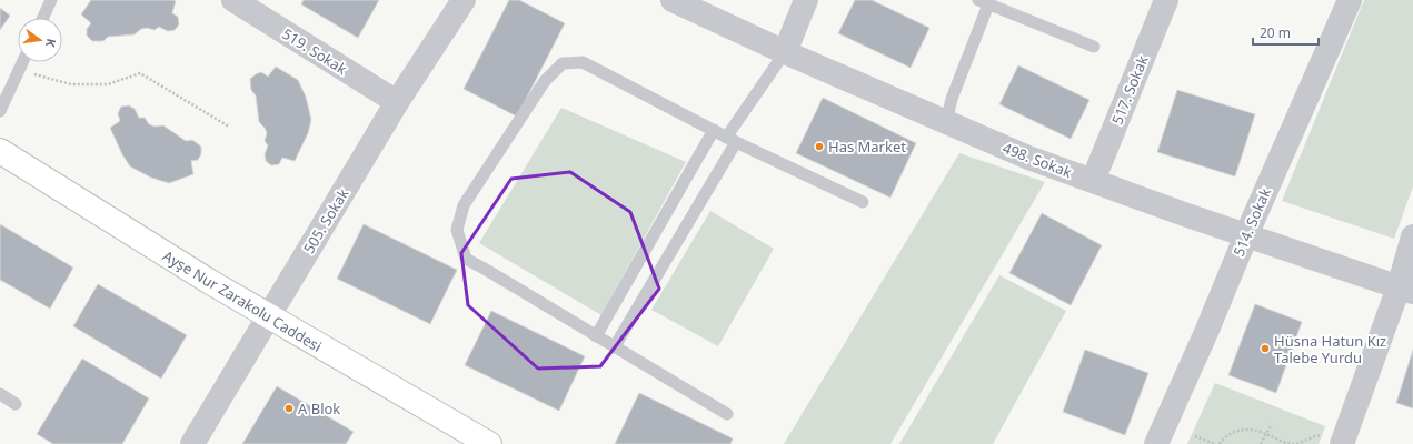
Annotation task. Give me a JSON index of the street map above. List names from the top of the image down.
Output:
{
  "streets": {
    "street": [
      "519. Sokak",
      "517. Sokak",
      "498. Sokak",
      "505. Sokak",
      "514. Sokak",
      "Ayşe Nur Zarakolu Caddesi"
    ]
  },
  "crossings": [
    ["519. Sokak", "505. Sokak"],
    ["517. Sokak", "498. Sokak"],
    ["498. Sokak", "514. Sokak"],
    ["505. Sokak", "Ayşe Nur Zarakolu Caddesi"]
  ],
  "places": ["Has Market", "Hüsna Hatun Kız Talebe Yurdu", "A Blok"],
  "scale_bar": "20 m",
  "north": "right"
}
